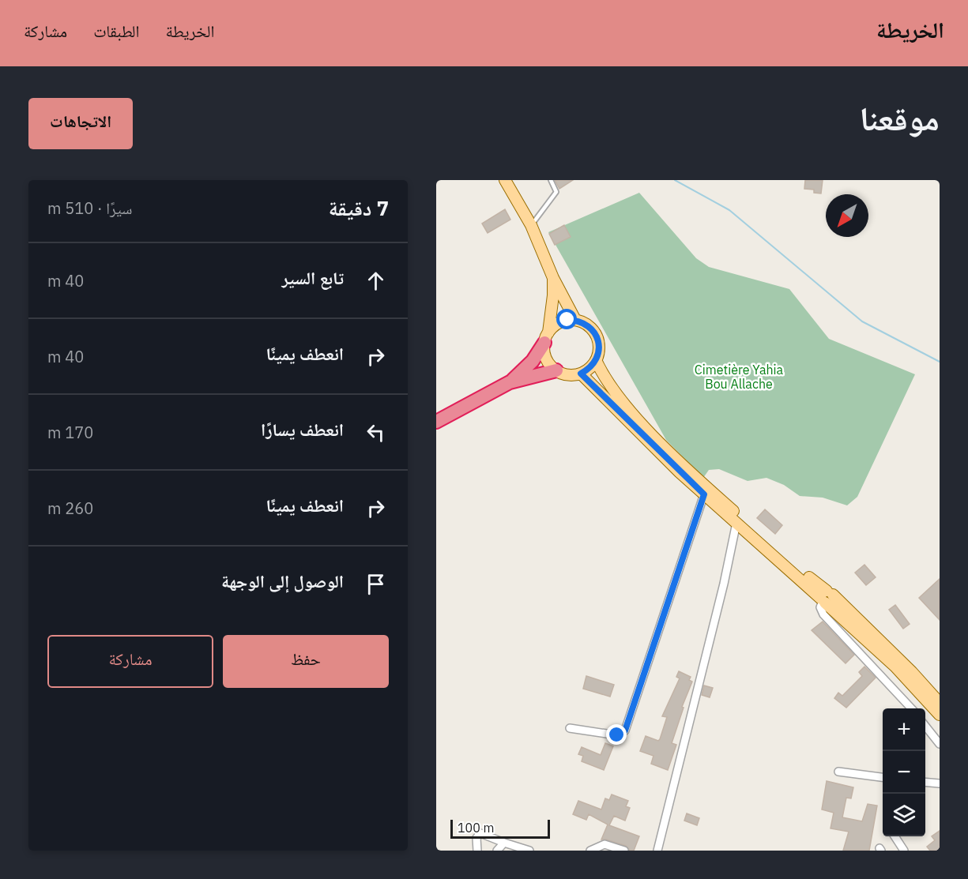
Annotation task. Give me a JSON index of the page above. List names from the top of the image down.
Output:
{
  "parks": ["Cimetière Yahia Bou Allache"],
  "scale_bar": "100 m",
  "north": "bottom left",
  "page": {
    "header": "الخريطة",
    "nav": ["الخريطة", "الطبقات", "مشاركة"],
    "title": "موقعنا",
    "buttons": [
      "الاتجاهات",
      ["حفظ", "مشاركة"]
    ],
    "heading": ["7 دقيقة", "سيرًا · 510 m"],
    "list": [
      ["تابع السير", "40 m"],
      ["انعطف يمينًا", "40 m"],
      ["انعطف يسارًا", "170 m"],
      ["انعطف يمينًا", "260 m"],
      "الوصول إلى الوجهة"
    ],
    "map_buttons": ["+", "−"],
    "scale": "100 m"
  }
}
